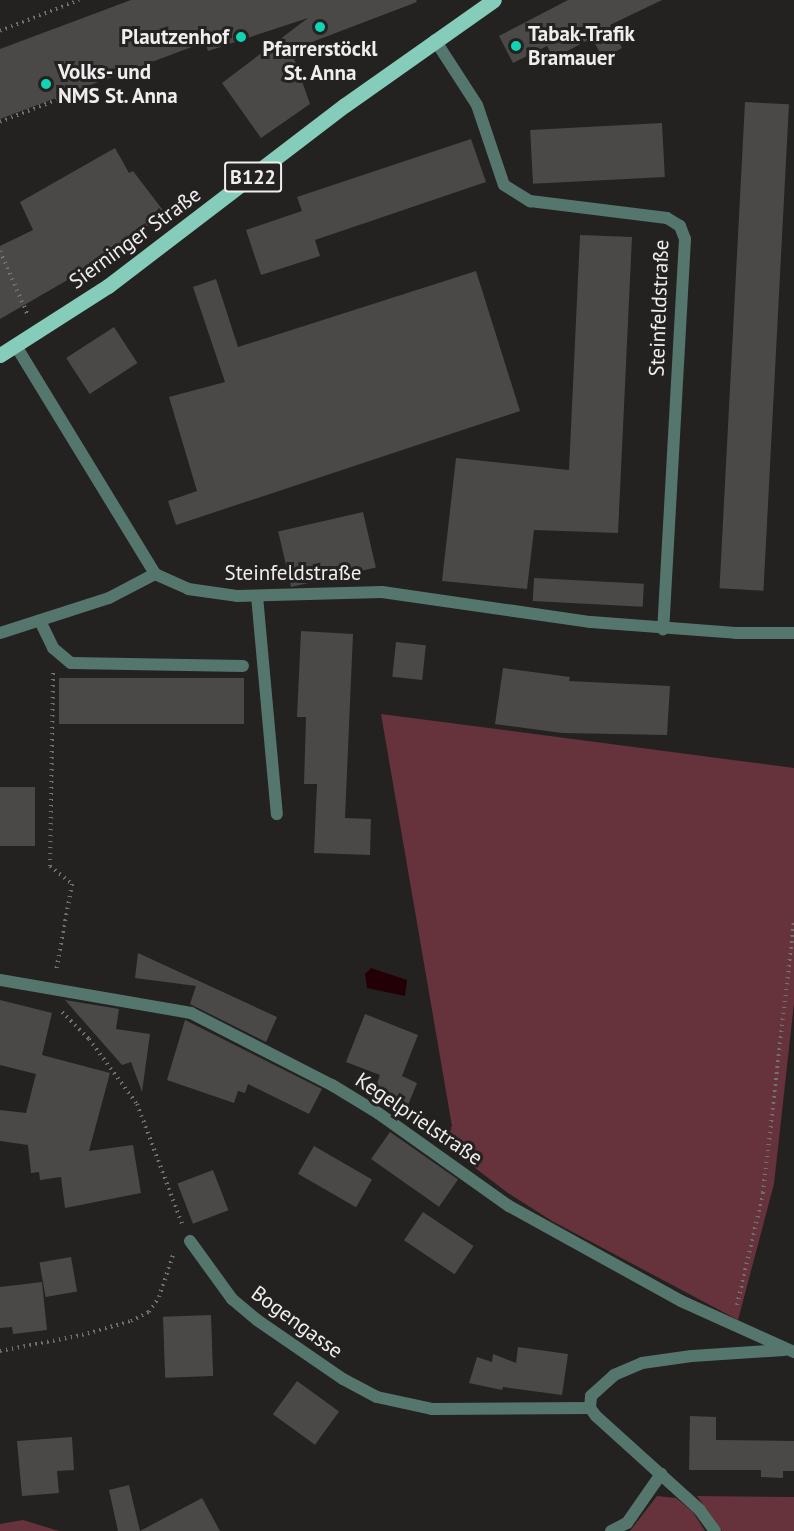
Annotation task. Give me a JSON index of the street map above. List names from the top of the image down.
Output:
{
  "streets": {
    "main road": ["B122", "Sierninger Straße"],
    "street": ["Steinfeldstraße", "Kegelprielstraße", "Bogengasse"]
  },
  "crossings": [
    ["Sierninger Straße", "Steinfeldstraße"]
  ],
  "places": [
    "Pfarrerstöckl St. Anna",
    "Plautzenhof",
    "Tabak-Trafik Bramauer",
    "Volks- und NMS St. Anna"
  ]
}
